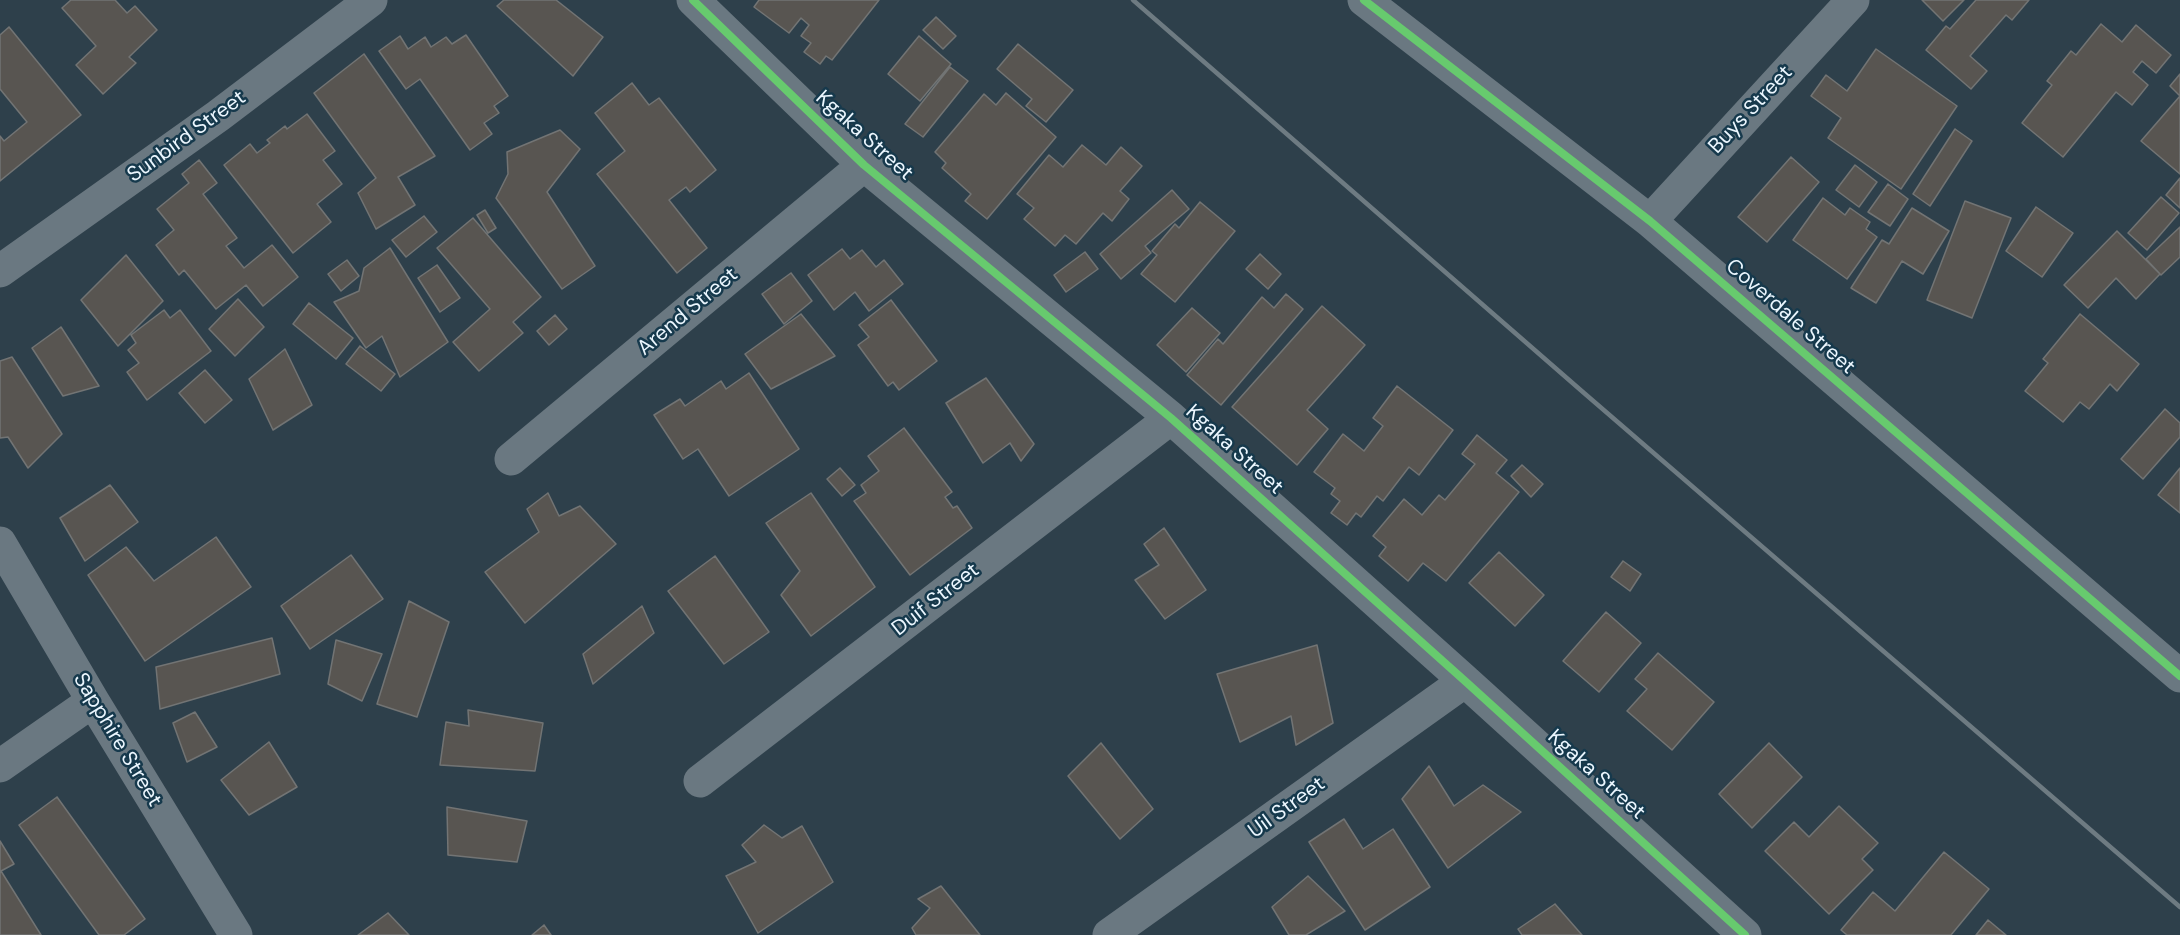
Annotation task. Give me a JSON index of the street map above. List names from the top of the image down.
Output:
{
  "streets": {
    "street": [
      "Buys Street",
      "Kgaka Street",
      "Sunbird Street",
      "Arend Street",
      "Coverdale Street",
      "Duif Street",
      "Sapphire Street",
      "Uil Street"
    ]
  },
  "crossings": [
    ["Buys Street", "Coverdale Street"],
    ["Kgaka Street", "Arend Street"],
    ["Kgaka Street", "Duif Street"],
    ["Kgaka Street", "Uil Street"]
  ]
}
